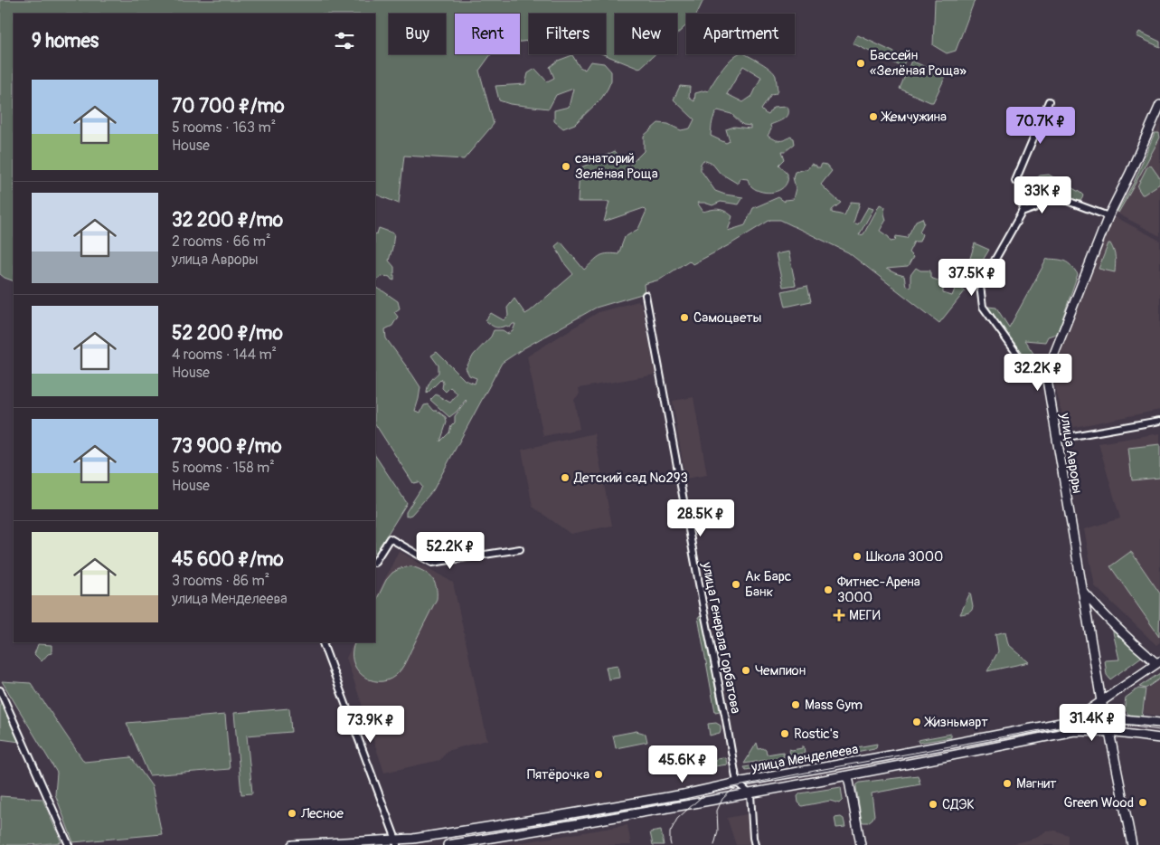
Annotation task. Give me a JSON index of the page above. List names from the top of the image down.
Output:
{
  "streets": {
    "main road": ["улица Авроры", "улица Менделеева"],
    "street": ["улица Генерала Горбатова"]
  },
  "crossings": [
    ["улица Авроры", "улица Менделеева"],
    ["улица Генерала Горбатова", "улица Менделеева"]
  ],
  "places": {
    "other": [
      "Бассейн «Зелёная Роща»",
      "Жемчужина",
      "санаторий Зелёная Роща",
      "Самоцветы",
      "Детский сад №293",
      "Школа 3000",
      "Ак Барс Банк",
      "Фитнес-Арена 3000",
      "Чемпион",
      "Mass Gym",
      "Жизньмарт",
      "Rostic's",
      "Пятёрочка",
      "Магнит",
      "Green Wood",
      "СДЭК",
      "Лесное"
    ],
    "health": ["МЕГИ"]
  },
  "page": {
    "chip": [
      "Buy",
      "Rent",
      "Filters",
      "New",
      "Apartment"
    ],
    "heading": "9 homes",
    "list": [
      {
        "name": "70 700 ₽/mo",
        "note": "5 rooms · 163 m² · House"
      },
      {
        "name": "32 200 ₽/mo",
        "note": "2 rooms · 66 m² · улица Авроры"
      },
      {
        "name": "52 200 ₽/mo",
        "note": "4 rooms · 144 m² · House"
      },
      {
        "name": "73 900 ₽/mo",
        "note": "5 rooms · 158 m² · House"
      },
      {
        "name": "45 600 ₽/mo",
        "note": "3 rooms · 86 m² · улица Менделеева"
      }
    ],
    "price": [
      "70.7K ₽",
      "33K ₽",
      "37.5K ₽",
      "32.2K ₽",
      "28.5K ₽",
      "52.2K ₽",
      "31.4K ₽",
      "73.9K ₽",
      "45.6K ₽"
    ]
  }
}
